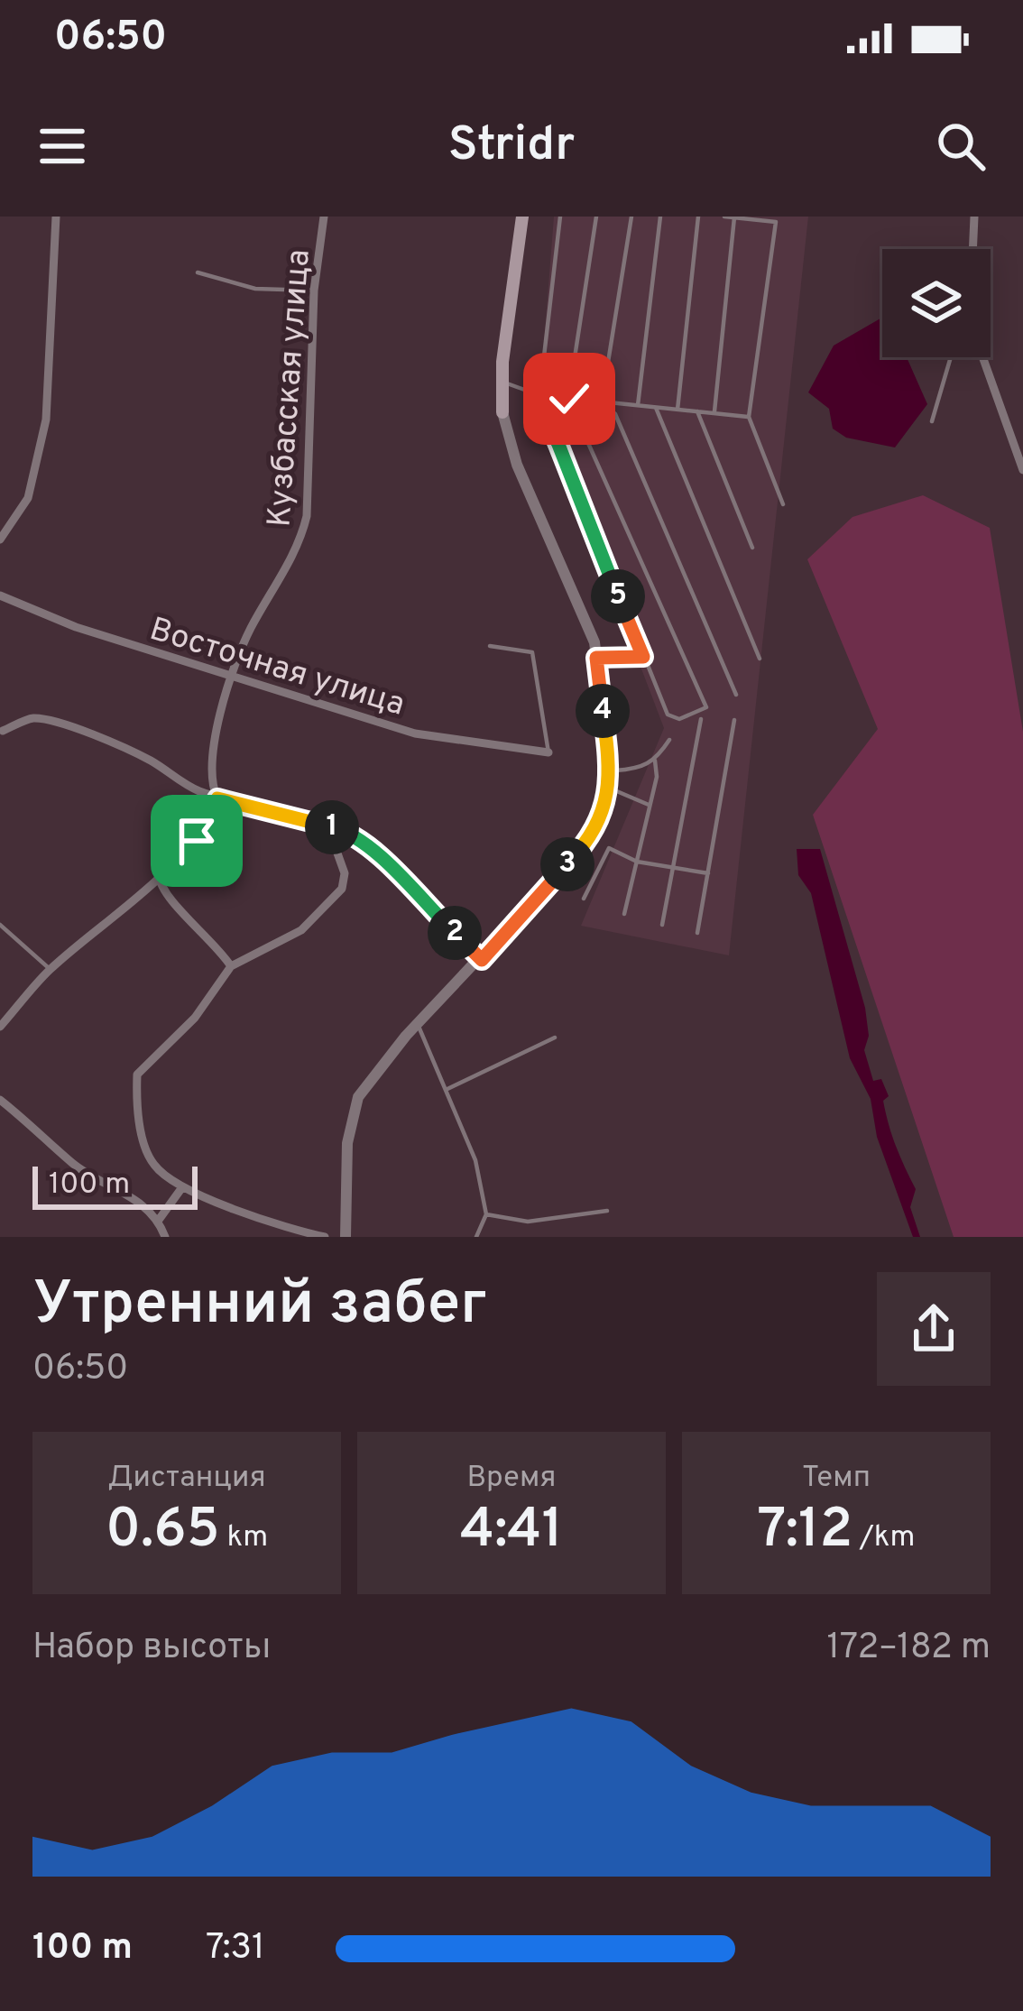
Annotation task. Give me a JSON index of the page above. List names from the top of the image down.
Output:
{
  "streets": {
    "street": ["Кузбасская улица", "Восточная улица"]
  },
  "crossings": [
    ["Кузбасская улица", "Восточная улица"]
  ],
  "scale_bar": "100 m",
  "page": {
    "status": "06:50",
    "header": "Stridr",
    "pins": [
      "5",
      "4",
      "1",
      "3",
      "2"
    ],
    "scale": "100 m",
    "heading": ["Утренний забег", "06:50"],
    "stats": [
      ["Дистанция", "0.65 km"],
      ["Время", "4:41"],
      ["Темп", "7:12 /km"]
    ],
    "chart": ["Набор высоты", "172–182 m"],
    "list": [
      {
        "name": "100 m",
        "note": "7:31"
      }
    ]
  }
}
